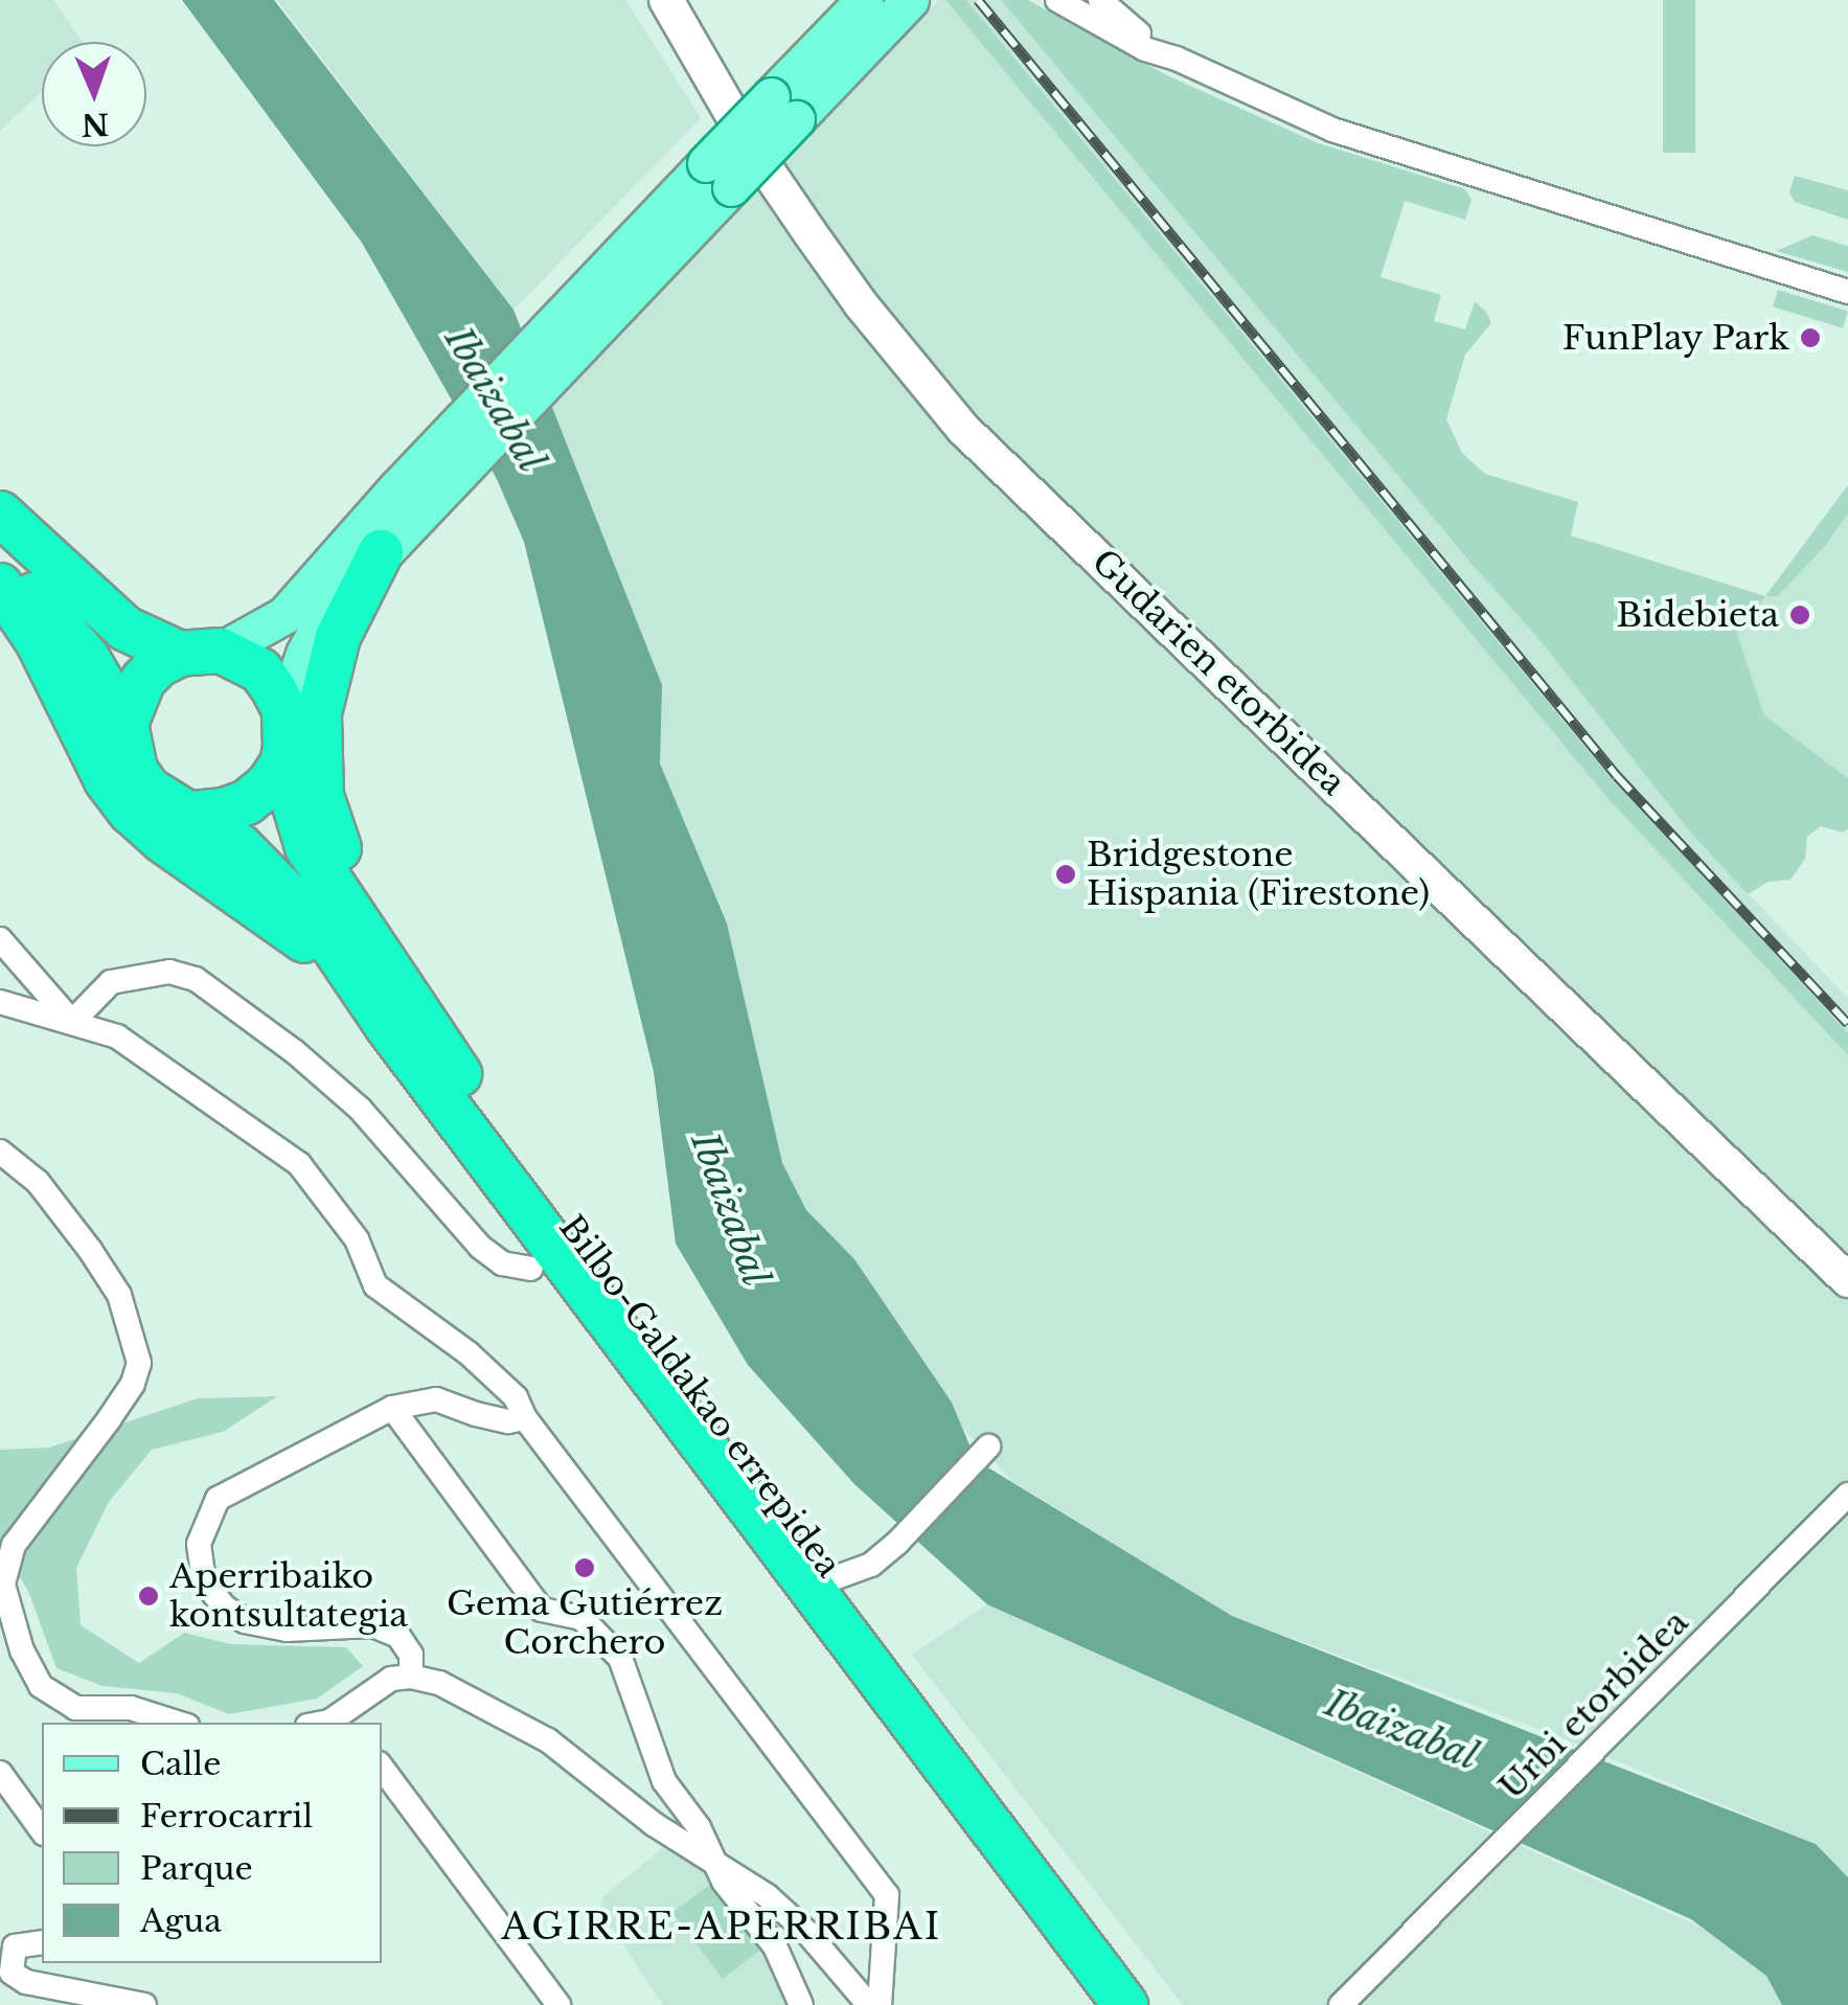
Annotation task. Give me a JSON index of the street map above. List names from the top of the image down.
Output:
{
  "streets": {
    "highway": ["Bilbo-Galdakao errepidea"],
    "street": ["Gudarien etorbidea", "Urbi etorbidea"]
  },
  "districts": ["AGIRRE-APERRIBAI"],
  "water": ["Ibaizabal"],
  "places": [
    "FunPlay Park",
    "Bidebieta",
    "Bridgestone Hispania (Firestone)",
    "Gema Gutiérrez Corchero",
    "Aperribaiko kontsultategia"
  ],
  "legend": [
    "Calle",
    "Ferrocarril",
    "Parque",
    "Agua"
  ],
  "north": "bottom"
}
